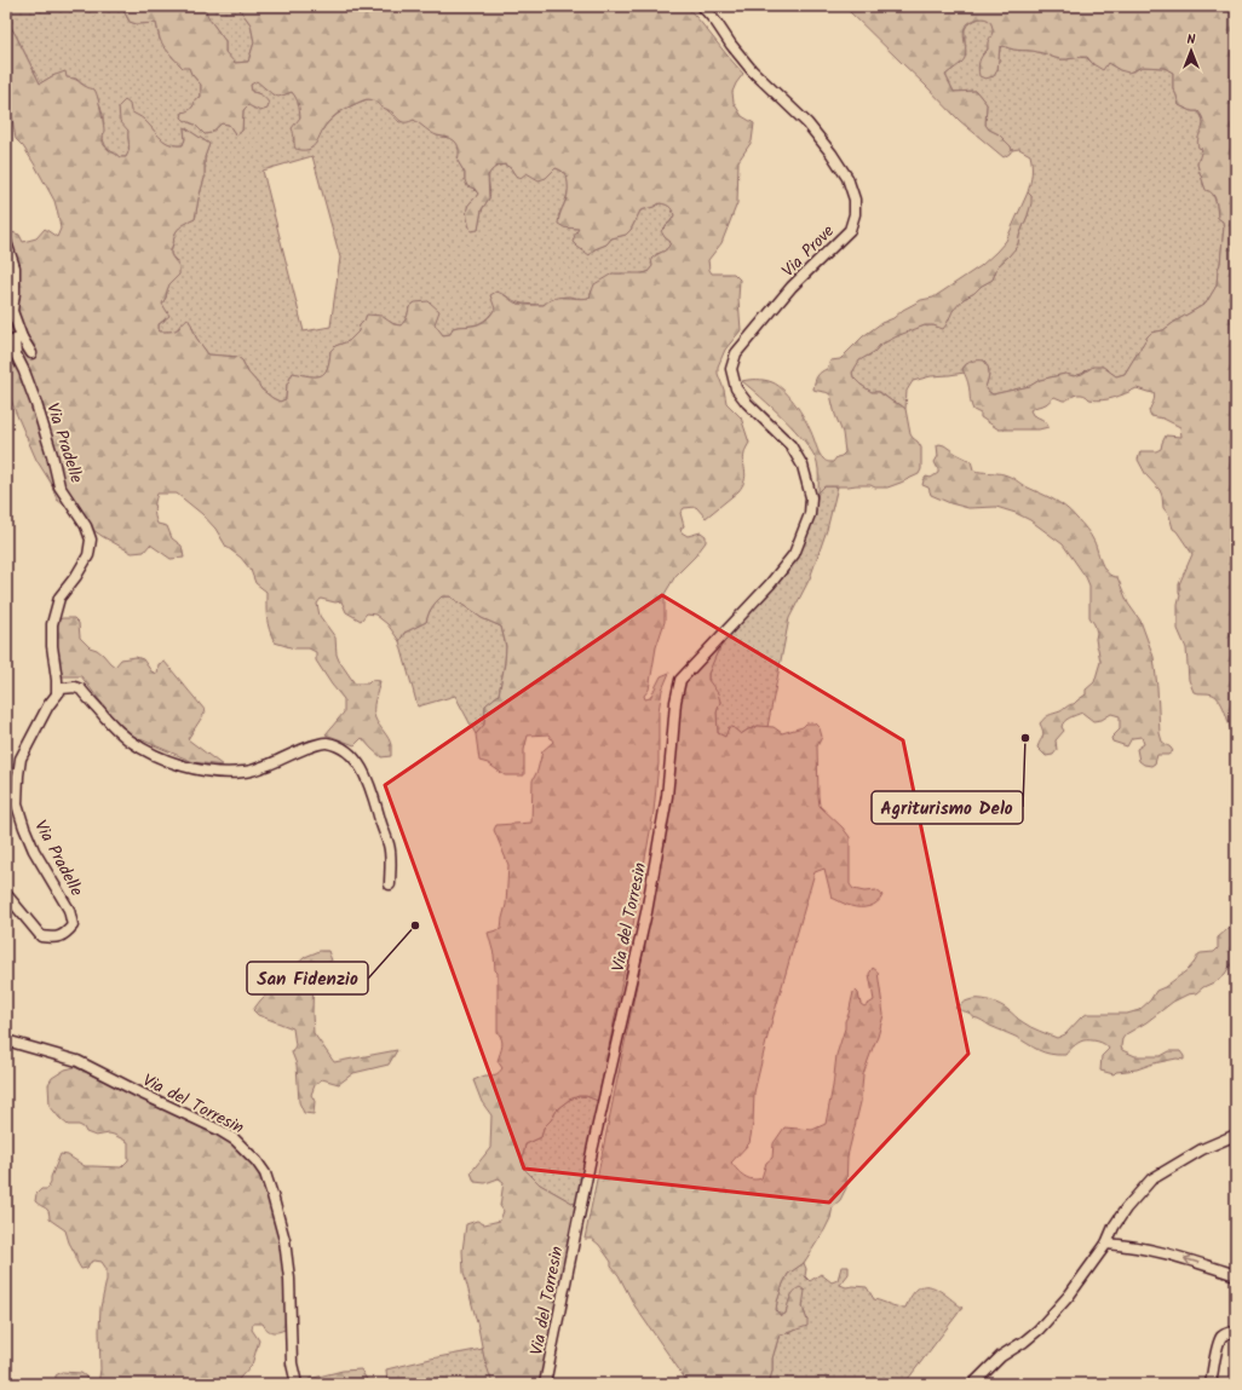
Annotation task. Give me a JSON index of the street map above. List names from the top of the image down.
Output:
{
  "streets": {
    "street": ["Via Prove", "Via Pradelle", "Via del Torresin"]
  },
  "crossings": [
    ["Via Prove", "Via del Torresin"]
  ],
  "places": ["Agriturismo Delo", "San Fidenzio"],
  "north": "top"
}
